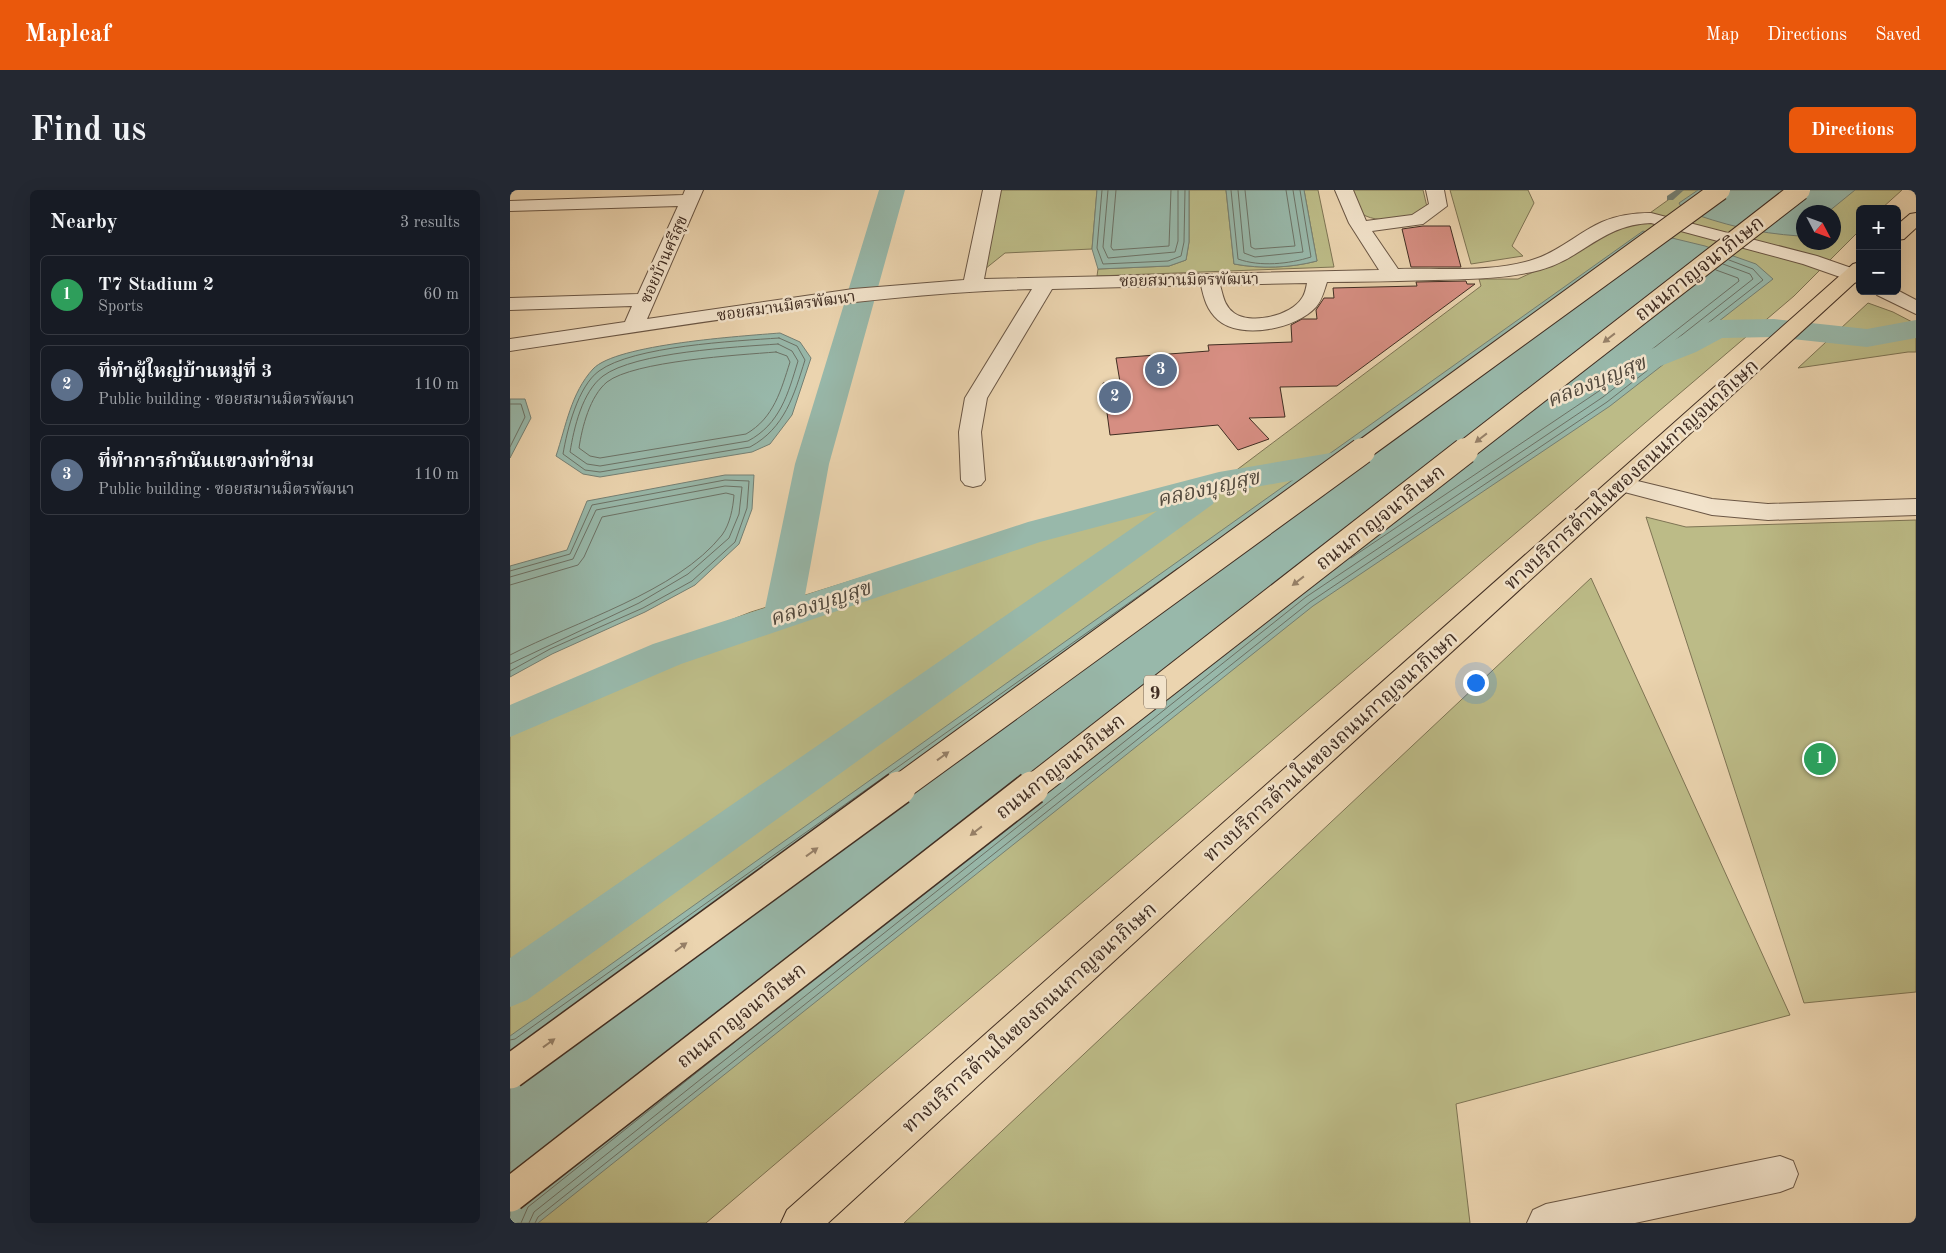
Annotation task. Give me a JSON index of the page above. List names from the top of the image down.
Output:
{
  "streets": {
    "main road": ["ถนนกาญจนาภิเษก", "ทางบริการด้านในของถนนกาญจนาภิเษก", "9"],
    "street": ["ซอยบ้านศรีสุข", "ซอยสมานมิตรพัฒนา"]
  },
  "crossings": [
    ["ซอยบ้านศรีสุข", "ซอยสมานมิตรพัฒนา"]
  ],
  "water": ["คลองบุญสุข"],
  "north": "bottom right",
  "page": {
    "header": "Mapleaf",
    "nav": ["Map", "Directions", "Saved"],
    "buttons": "Directions",
    "title": "Find us",
    "heading": ["Nearby", "3 results"],
    "map_buttons": ["+", "−"],
    "list": [
      {
        "mark": "1",
        "name": "T7 Stadium 2",
        "note": "Sports",
        "value": "60 m"
      },
      {
        "mark": "2",
        "name": "ที่ทำผู้ใหญ่บ้านหมู่ที่ 3",
        "note": "Public building · ซอยสมานมิตรพัฒนา",
        "value": "110 m"
      },
      {
        "mark": "3",
        "name": "ที่ทำการกำนันแขวงท่าข้าม",
        "note": "Public building · ซอยสมานมิตรพัฒนา",
        "value": "110 m"
      }
    ],
    "pins": ["3", "2", "1"]
  }
}
